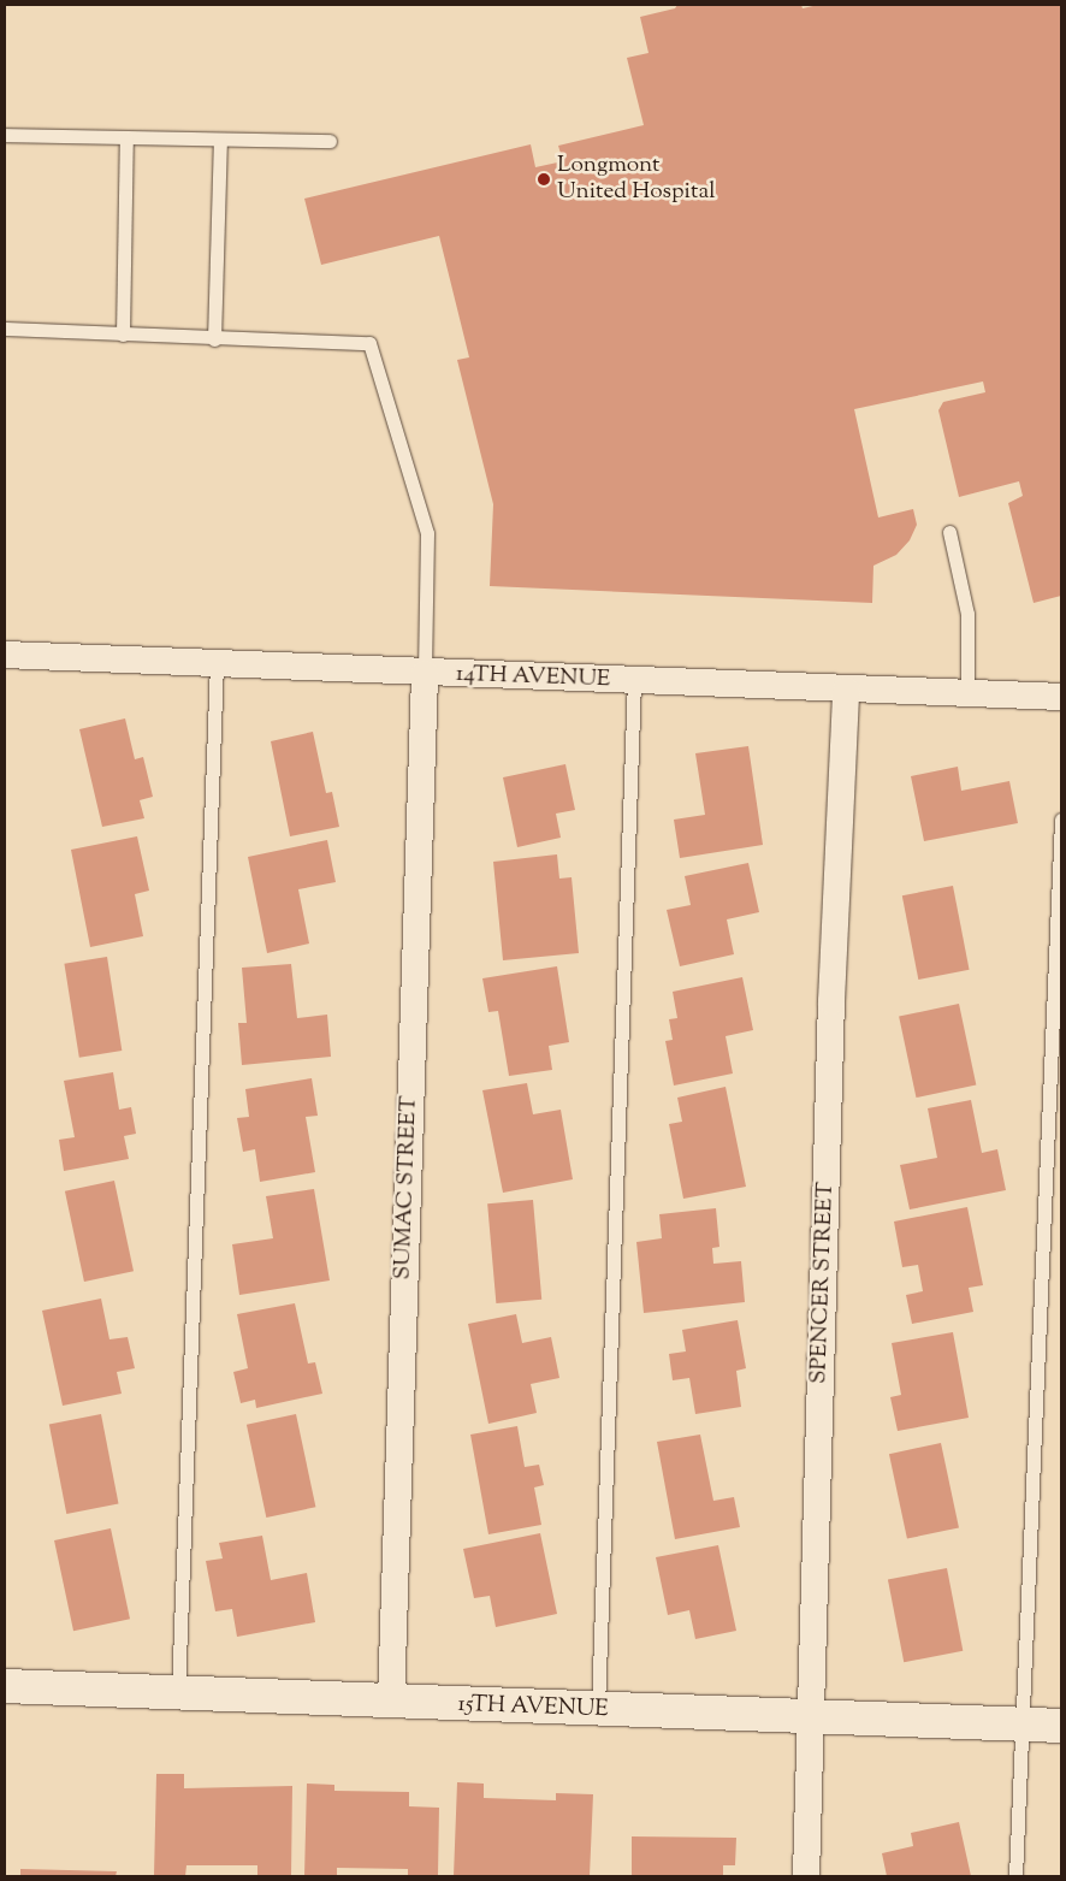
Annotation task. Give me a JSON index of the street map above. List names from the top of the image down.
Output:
{
  "streets": {
    "street": [
      "14TH AVENUE",
      "SUMAC STREET",
      "SPENCER STREET",
      "15TH AVENUE"
    ]
  },
  "crossings": [
    ["14TH AVENUE", "SUMAC STREET"],
    ["14TH AVENUE", "SPENCER STREET"],
    ["SUMAC STREET", "15TH AVENUE"],
    ["SPENCER STREET", "15TH AVENUE"]
  ],
  "places": ["Longmont United Hospital"]
}
